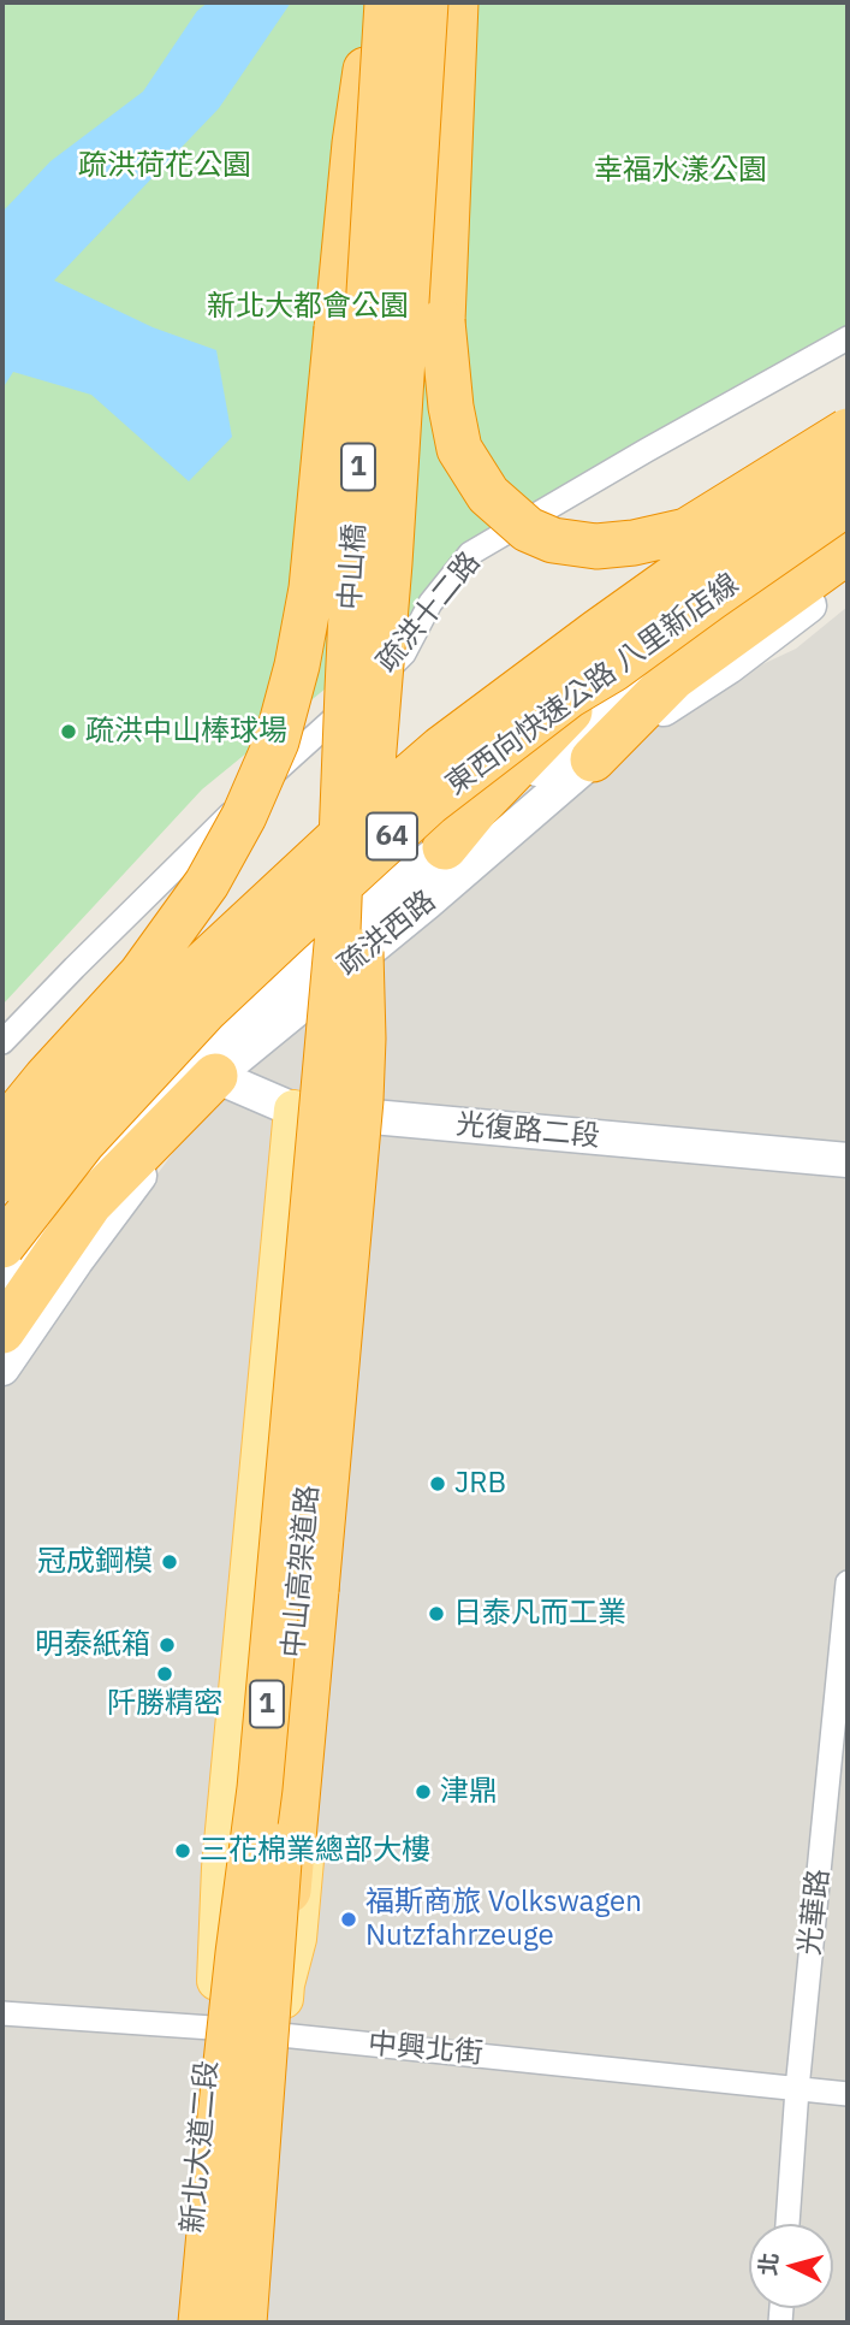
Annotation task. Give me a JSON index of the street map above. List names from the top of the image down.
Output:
{
  "streets": {
    "highway": [
      "1",
      "中山橋",
      "東西向快速公路 八里新店線",
      "64",
      "中山高架道路"
    ],
    "main road": ["新北大道二段"],
    "street": [
      "疏洪十二路",
      "疏洪西路",
      "光復路二段",
      "光華路",
      "中興北街"
    ]
  },
  "crossings": [
    ["1", "光復路二段"],
    ["1", "中興北街"],
    ["1", "新北大道二段"],
    ["中山橋", "中山高架道路"],
    ["疏洪西路", "光復路二段"],
    ["光華路", "中興北街"],
    ["中興北街", "新北大道二段"]
  ],
  "parks": ["疏洪荷花公園", "幸福水漾公園", "新北大都會公園"],
  "places": [
    "疏洪中山棒球場",
    "JRB",
    "冠成鋼模",
    "日泰凡而工業",
    "明泰紙箱",
    "阡勝精密",
    "津鼎",
    "三花棉業總部大樓",
    "福斯商旅 Volkswagen Nutzfahrzeuge"
  ],
  "north": "left"
}
